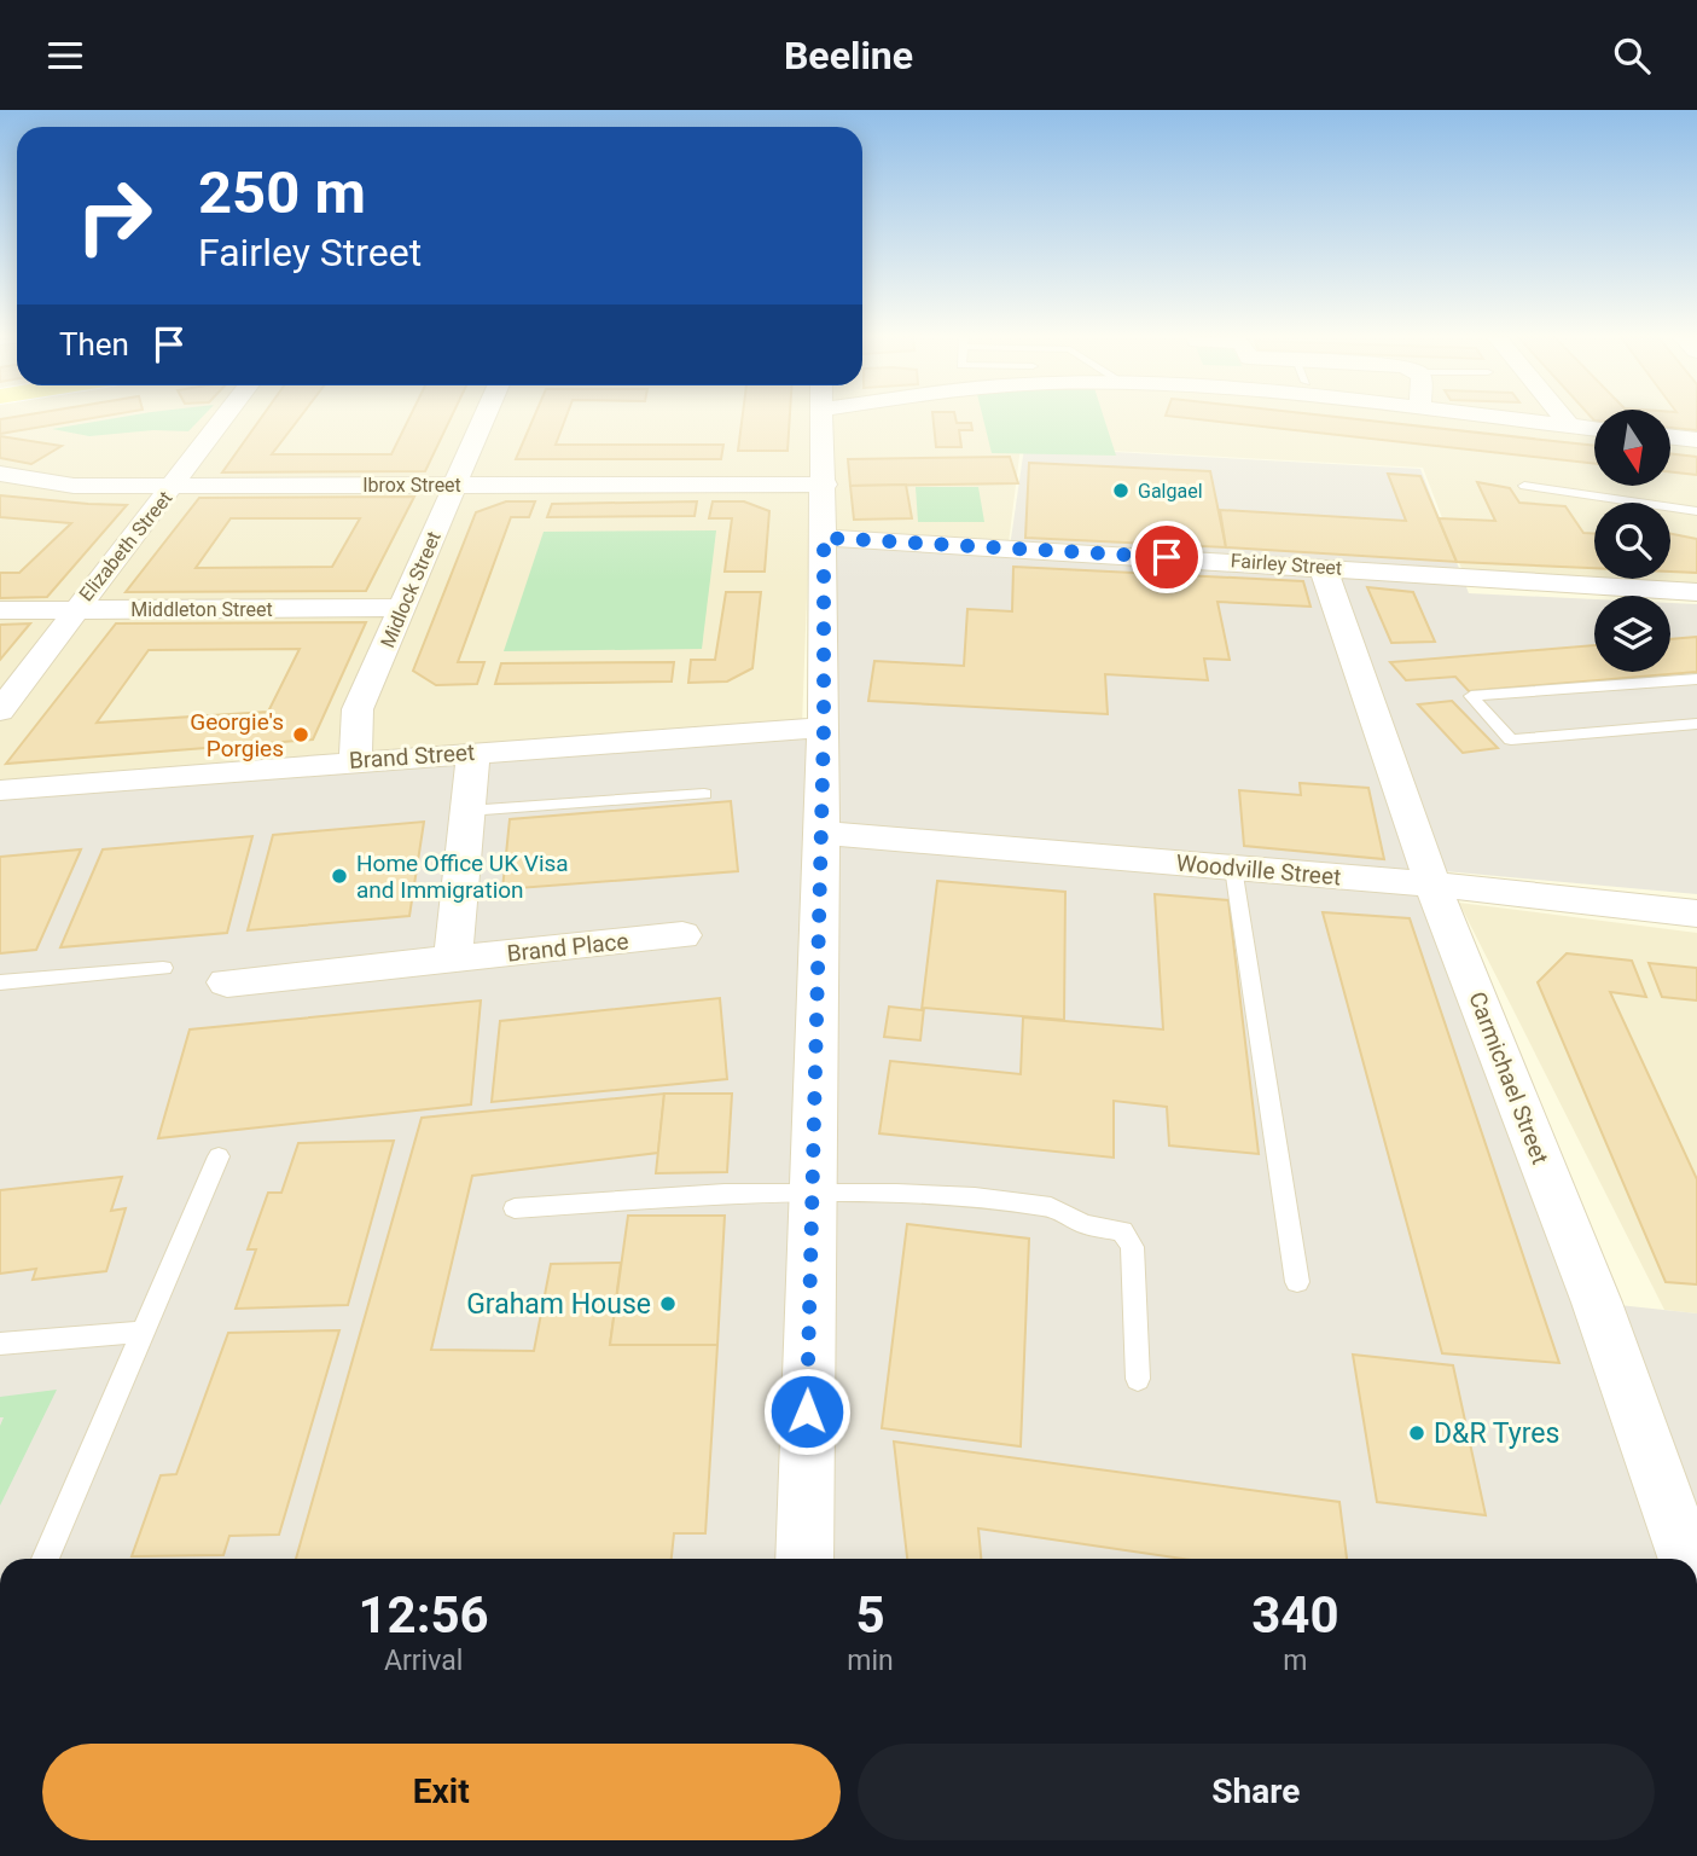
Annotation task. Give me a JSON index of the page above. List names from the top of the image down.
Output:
{
  "streets": {
    "street": [
      "Ibrox Street",
      "Elizabeth Street",
      "Fairley Street",
      "Midlock Street",
      "Middleton Street",
      "Brand Street",
      "Woodville Street",
      "Brand Place",
      "Carmichael Street"
    ]
  },
  "crossings": [
    ["Ibrox Street", "Elizabeth Street"],
    ["Ibrox Street", "Midlock Street"],
    ["Elizabeth Street", "Middleton Street"],
    ["Fairley Street", "Carmichael Street"],
    ["Midlock Street", "Middleton Street"],
    ["Midlock Street", "Brand Street"],
    ["Woodville Street", "Carmichael Street"]
  ],
  "places": [
    "Galgael",
    "Georgie's Porgies",
    "Home Office UK Visa and Immigration",
    "Graham House",
    "D&R Tyres"
  ],
  "north": "bottom",
  "page": {
    "header": "Beeline",
    "turn": ["250 m", "Fairley Street"],
    "then": "Then",
    "eta": [
      "12:56",
      "Arrival",
      "5",
      "min",
      "340",
      "m"
    ],
    "buttons": ["Exit", "Share"]
  }
}
